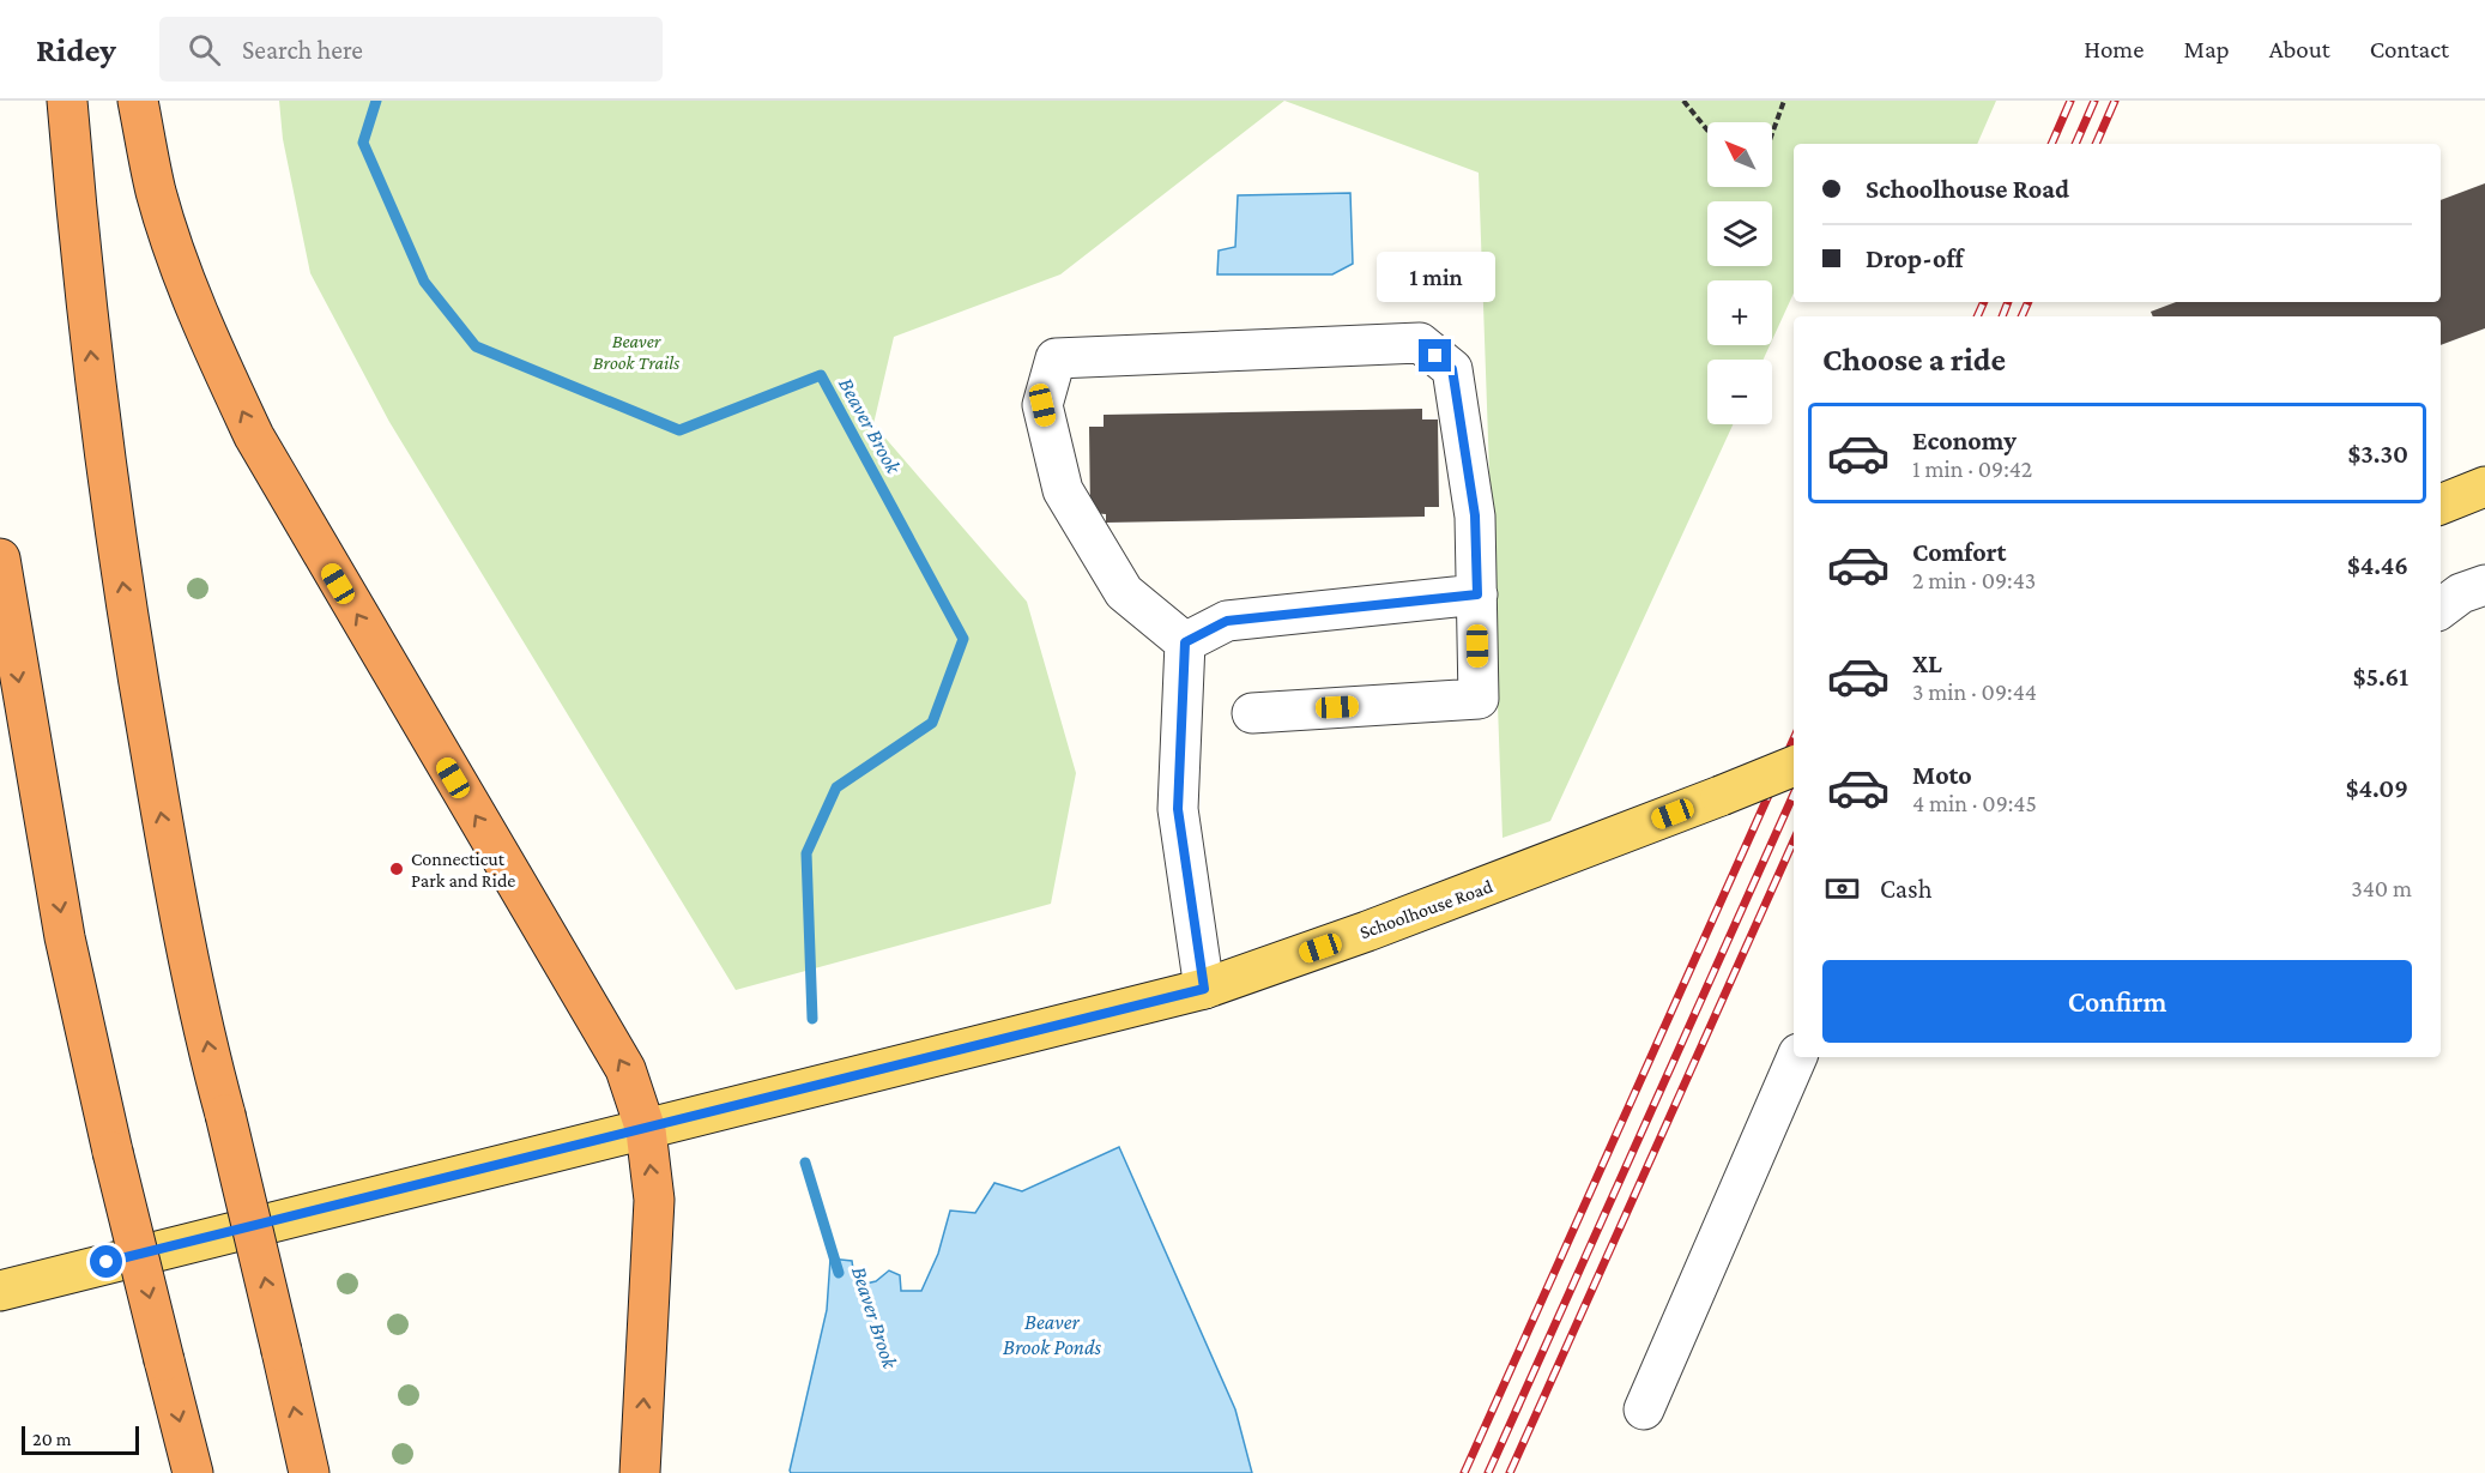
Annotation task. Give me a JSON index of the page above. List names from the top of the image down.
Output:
{
  "streets": {
    "main road": ["Schoolhouse Road"]
  },
  "water": ["Beaver Brook", "Beaver Brook Ponds"],
  "parks": ["Beaver Brook Trails"],
  "places": ["Connecticut Park and Ride"],
  "scale_bar": "20 m",
  "north": "top left",
  "page": {
    "header": "Ridey",
    "search": "Search here",
    "nav": [
      "Home",
      "Map",
      "About",
      "Contact"
    ],
    "map_buttons": ["+", "−"],
    "banner": ["Schoolhouse Road", "Drop-off"],
    "bubble": "1 min",
    "heading": "Choose a ride",
    "list": [
      {
        "name": "Economy",
        "note": "1 min · 09:42",
        "value": "$3.30"
      },
      {
        "name": "Comfort",
        "note": "2 min · 09:43",
        "value": "$4.46"
      },
      {
        "name": "XL",
        "note": "3 min · 09:44",
        "value": "$5.61"
      },
      {
        "name": "Moto",
        "note": "4 min · 09:45",
        "value": "$4.09"
      }
    ],
    "pay": ["Cash", "340 m"],
    "buttons": "Confirm",
    "scale": "20 m"
  }
}
